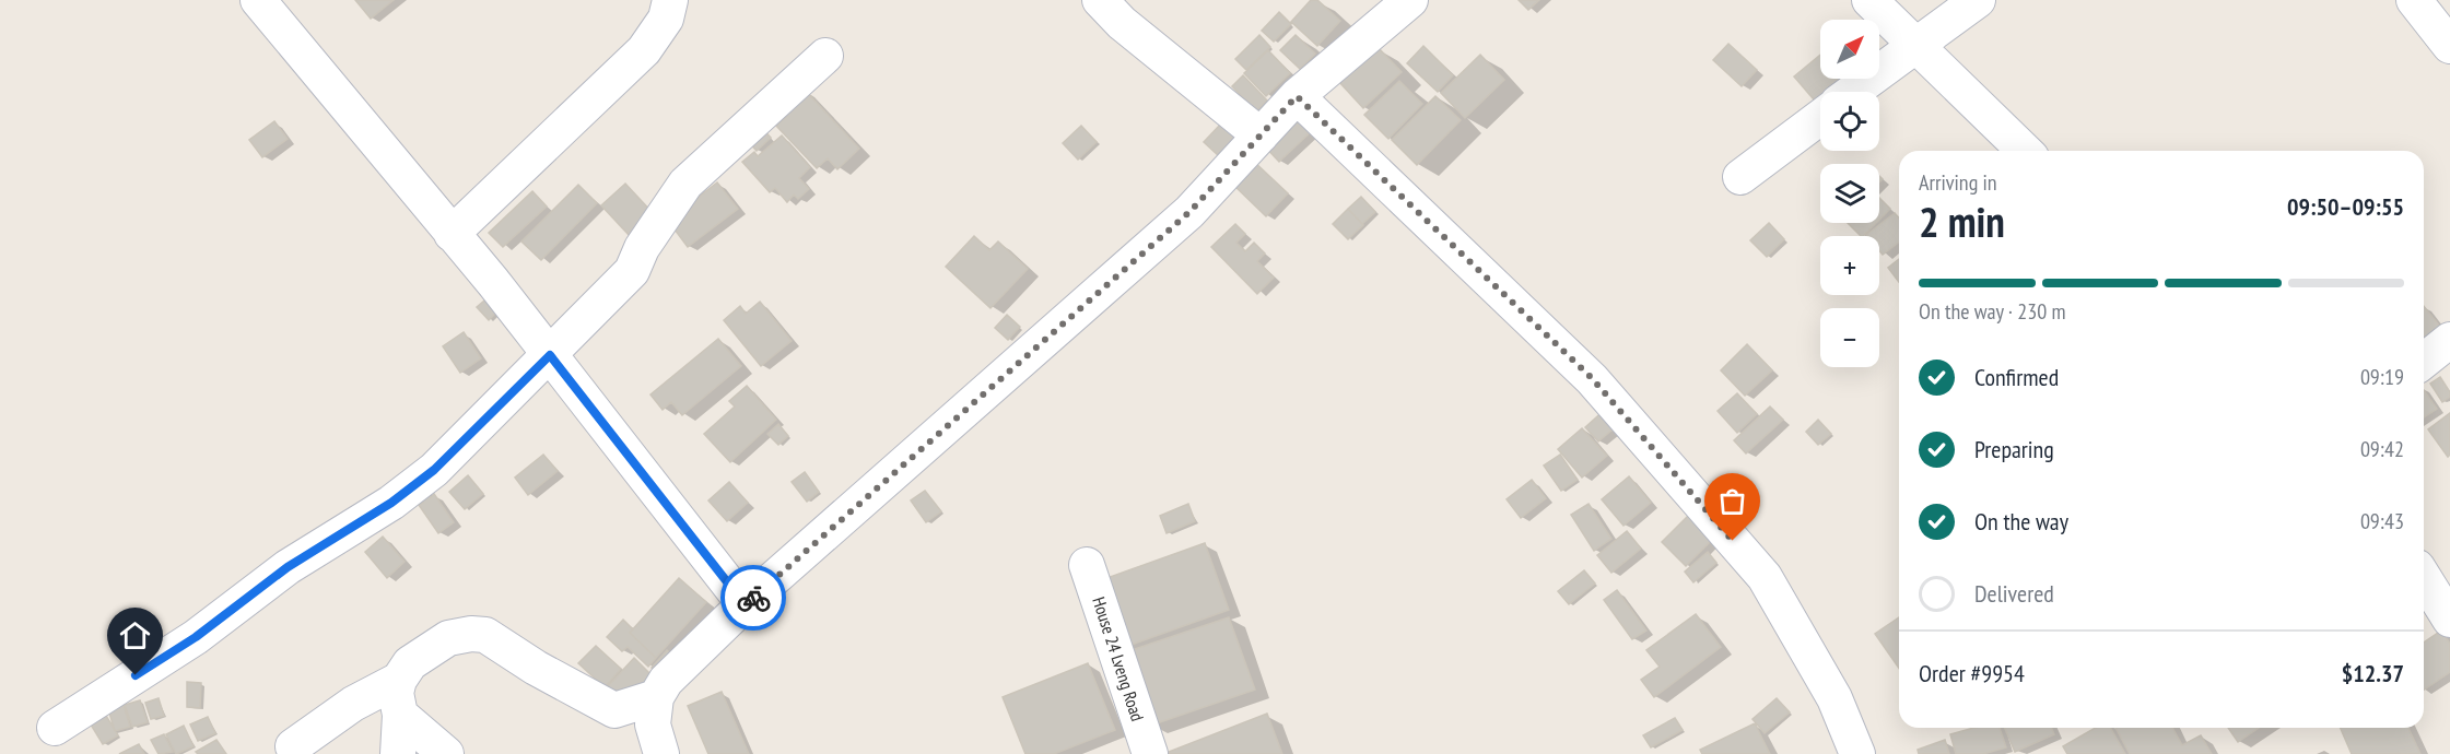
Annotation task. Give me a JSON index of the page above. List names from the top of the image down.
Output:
{
  "streets": {
    "street": ["House 24 Lveng Road"]
  },
  "north": "top right",
  "page": {
    "map_buttons": ["+", "−"],
    "heading": ["2 min", "Arriving in", "09:50–09:55"],
    "panel": ["Order #9954", "$12.37"],
    "bar": "On the way · 230 m",
    "list": [
      ["Confirmed", "09:19"],
      ["Preparing", "09:42"],
      ["On the way", "09:43"],
      "Delivered"
    ]
  }
}
